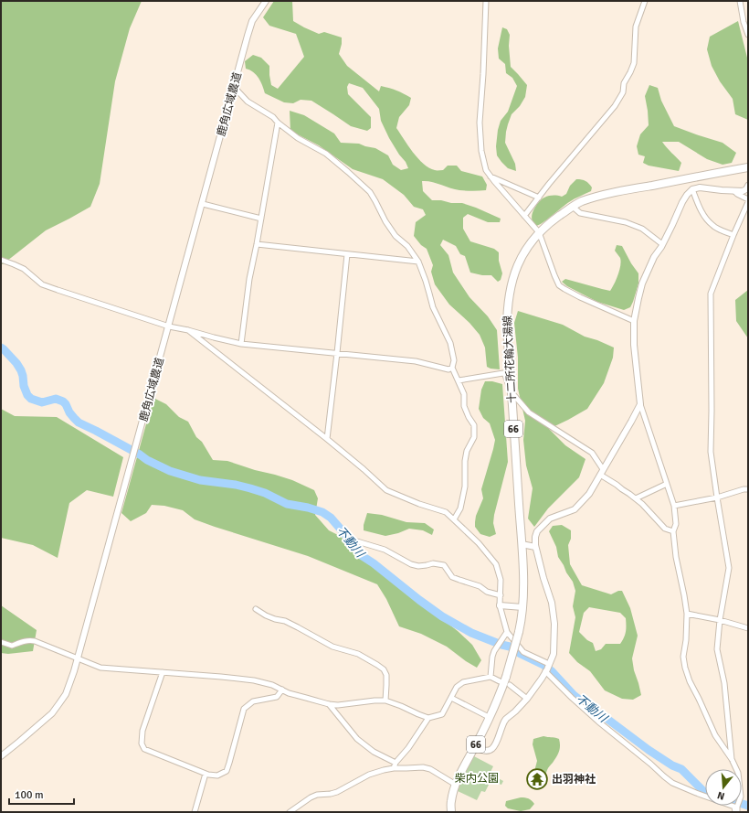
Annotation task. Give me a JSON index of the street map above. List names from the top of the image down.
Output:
{
  "streets": {
    "main road": ["十二所花輪大湯線", "66"],
    "street": ["鹿角広域農道"]
  },
  "water": ["不動川"],
  "parks": ["柴内公園"],
  "places": {
    "temple": ["出羽神社"]
  },
  "scale_bar": "100 m",
  "north": "bottom"
}
